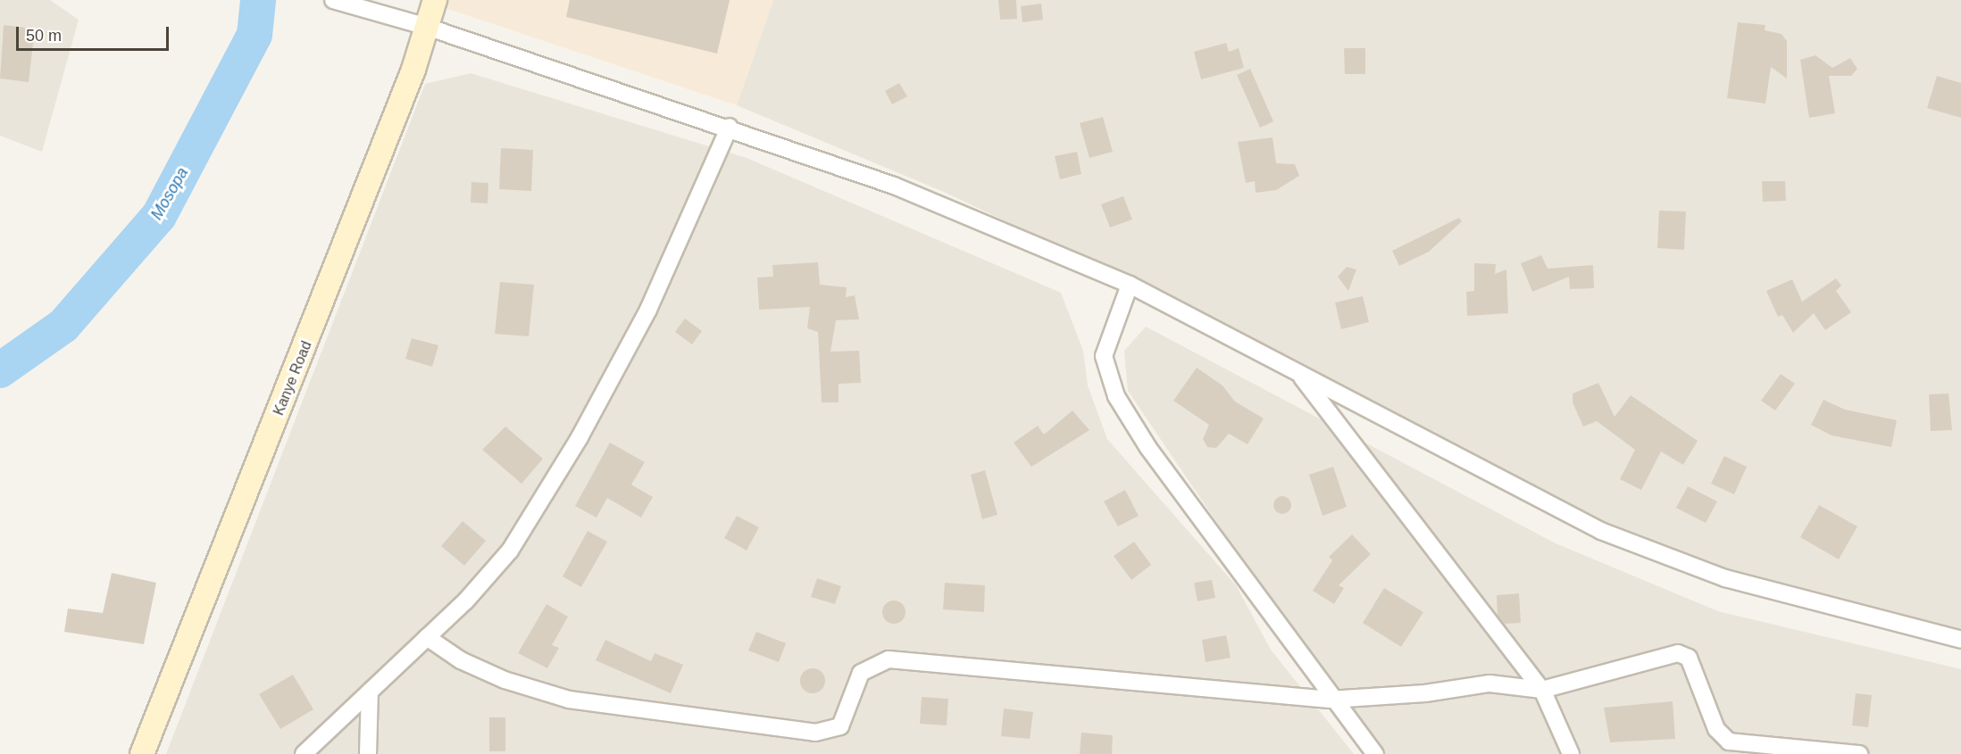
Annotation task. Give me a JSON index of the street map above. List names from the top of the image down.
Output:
{
  "streets": {
    "main road": ["Kanye Road"]
  },
  "water": ["Mosopa"],
  "scale_bar": "50 m"
}
